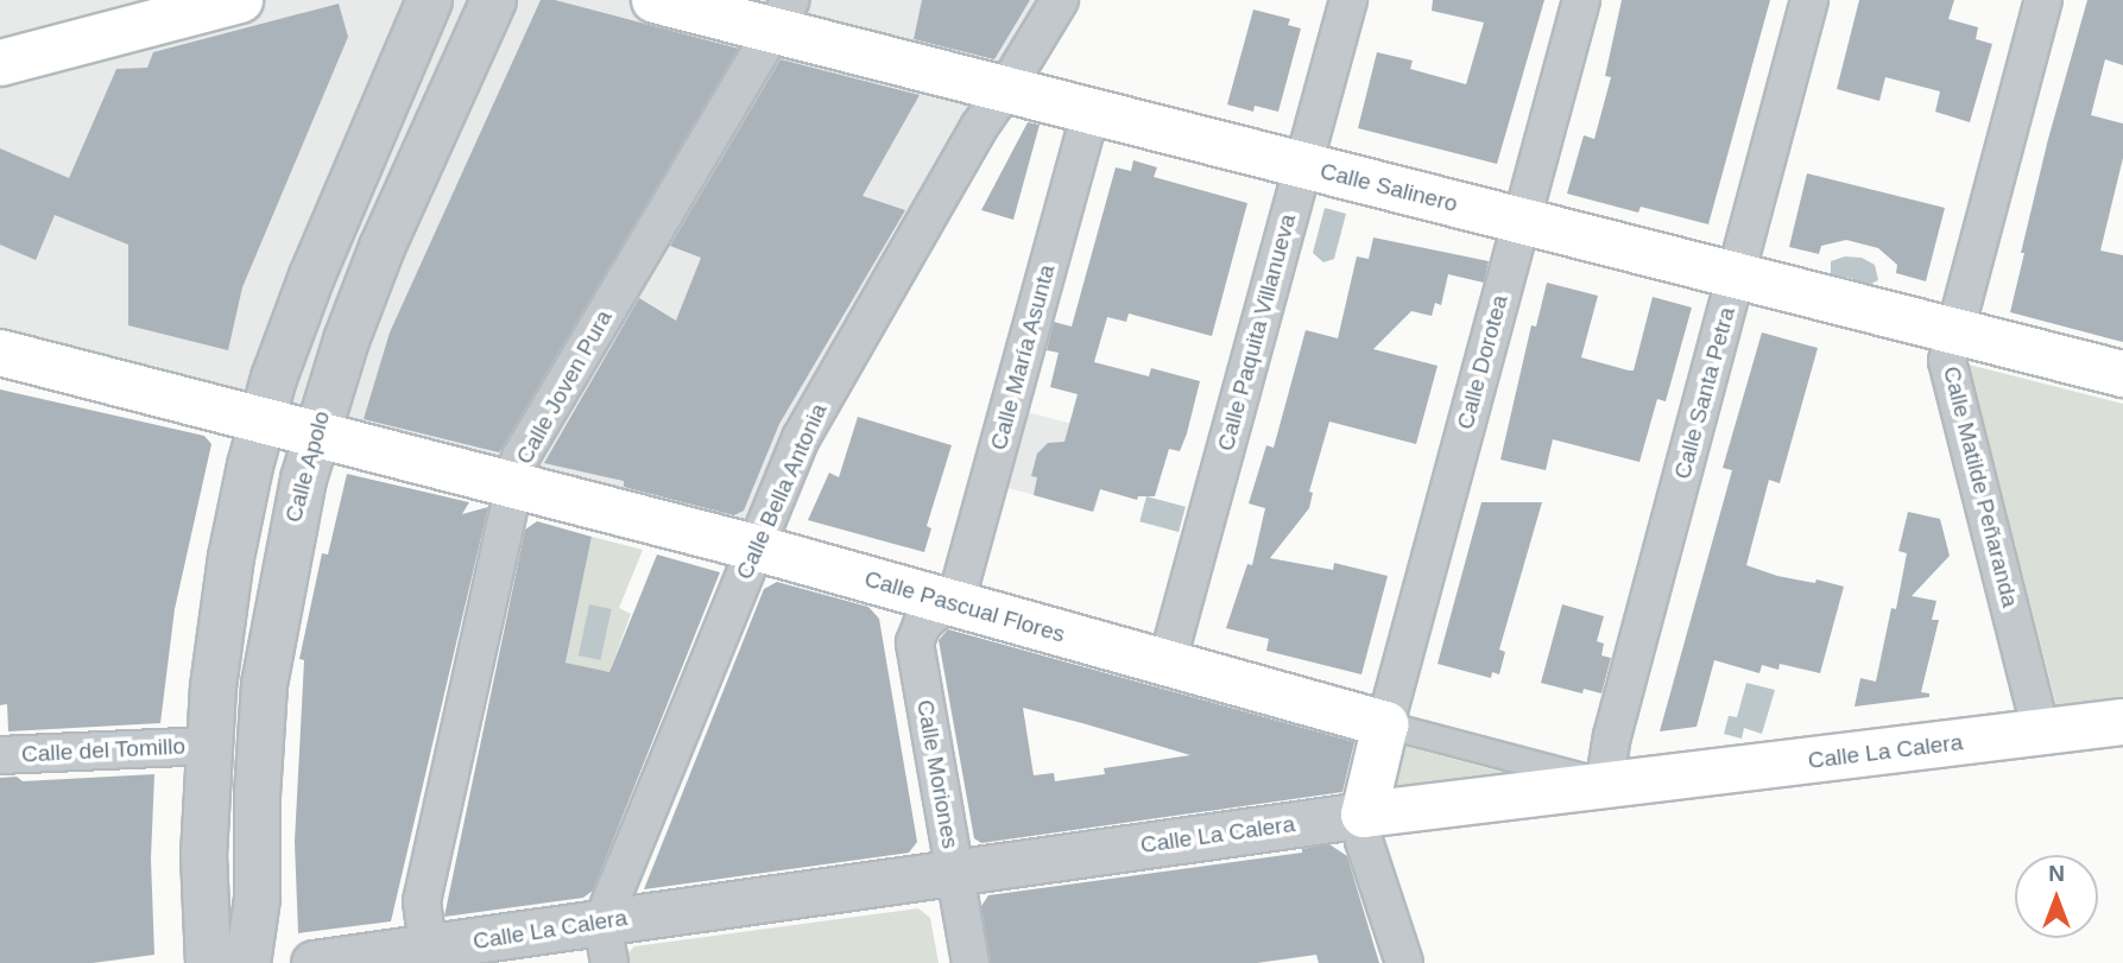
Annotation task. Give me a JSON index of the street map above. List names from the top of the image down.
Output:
{
  "streets": {
    "main road": ["Calle Salinero", "Calle Pascual Flores", "Calle La Calera"],
    "street": [
      "Calle Paquita Villanueva",
      "Calle María Asunta",
      "Calle Dorotea",
      "Calle Joven Pura",
      "Calle Santa Petra",
      "Calle Apolo",
      "Calle Matilde Peñaranda",
      "Calle Bella Antonia",
      "Calle del Tomillo",
      "Calle Moriones"
    ]
  },
  "crossings": [
    ["Calle Salinero", "Calle Paquita Villanueva"],
    ["Calle Salinero", "Calle María Asunta"],
    ["Calle Salinero", "Calle Dorotea"],
    ["Calle Salinero", "Calle Joven Pura"],
    ["Calle Salinero", "Calle Santa Petra"],
    ["Calle Salinero", "Calle Matilde Peñaranda"],
    ["Calle Salinero", "Calle Bella Antonia"],
    ["Calle Paquita Villanueva", "Calle Pascual Flores"],
    ["Calle María Asunta", "Calle Pascual Flores"],
    ["Calle María Asunta", "Calle Moriones"],
    ["Calle Dorotea", "Calle Pascual Flores"],
    ["Calle Joven Pura", "Calle Pascual Flores"],
    ["Calle Joven Pura", "Calle La Calera"],
    ["Calle Santa Petra", "Calle Pascual Flores"],
    ["Calle Santa Petra", "Calle La Calera"],
    ["Calle Apolo", "Calle Pascual Flores"],
    ["Calle Matilde Peñaranda", "Calle La Calera"],
    ["Calle Bella Antonia", "Calle Pascual Flores"],
    ["Calle Bella Antonia", "Calle La Calera"],
    ["Calle Pascual Flores", "Calle La Calera"],
    ["Calle Pascual Flores", "Calle Moriones"],
    ["Calle La Calera", "Calle Moriones"]
  ],
  "north": "top"
}
